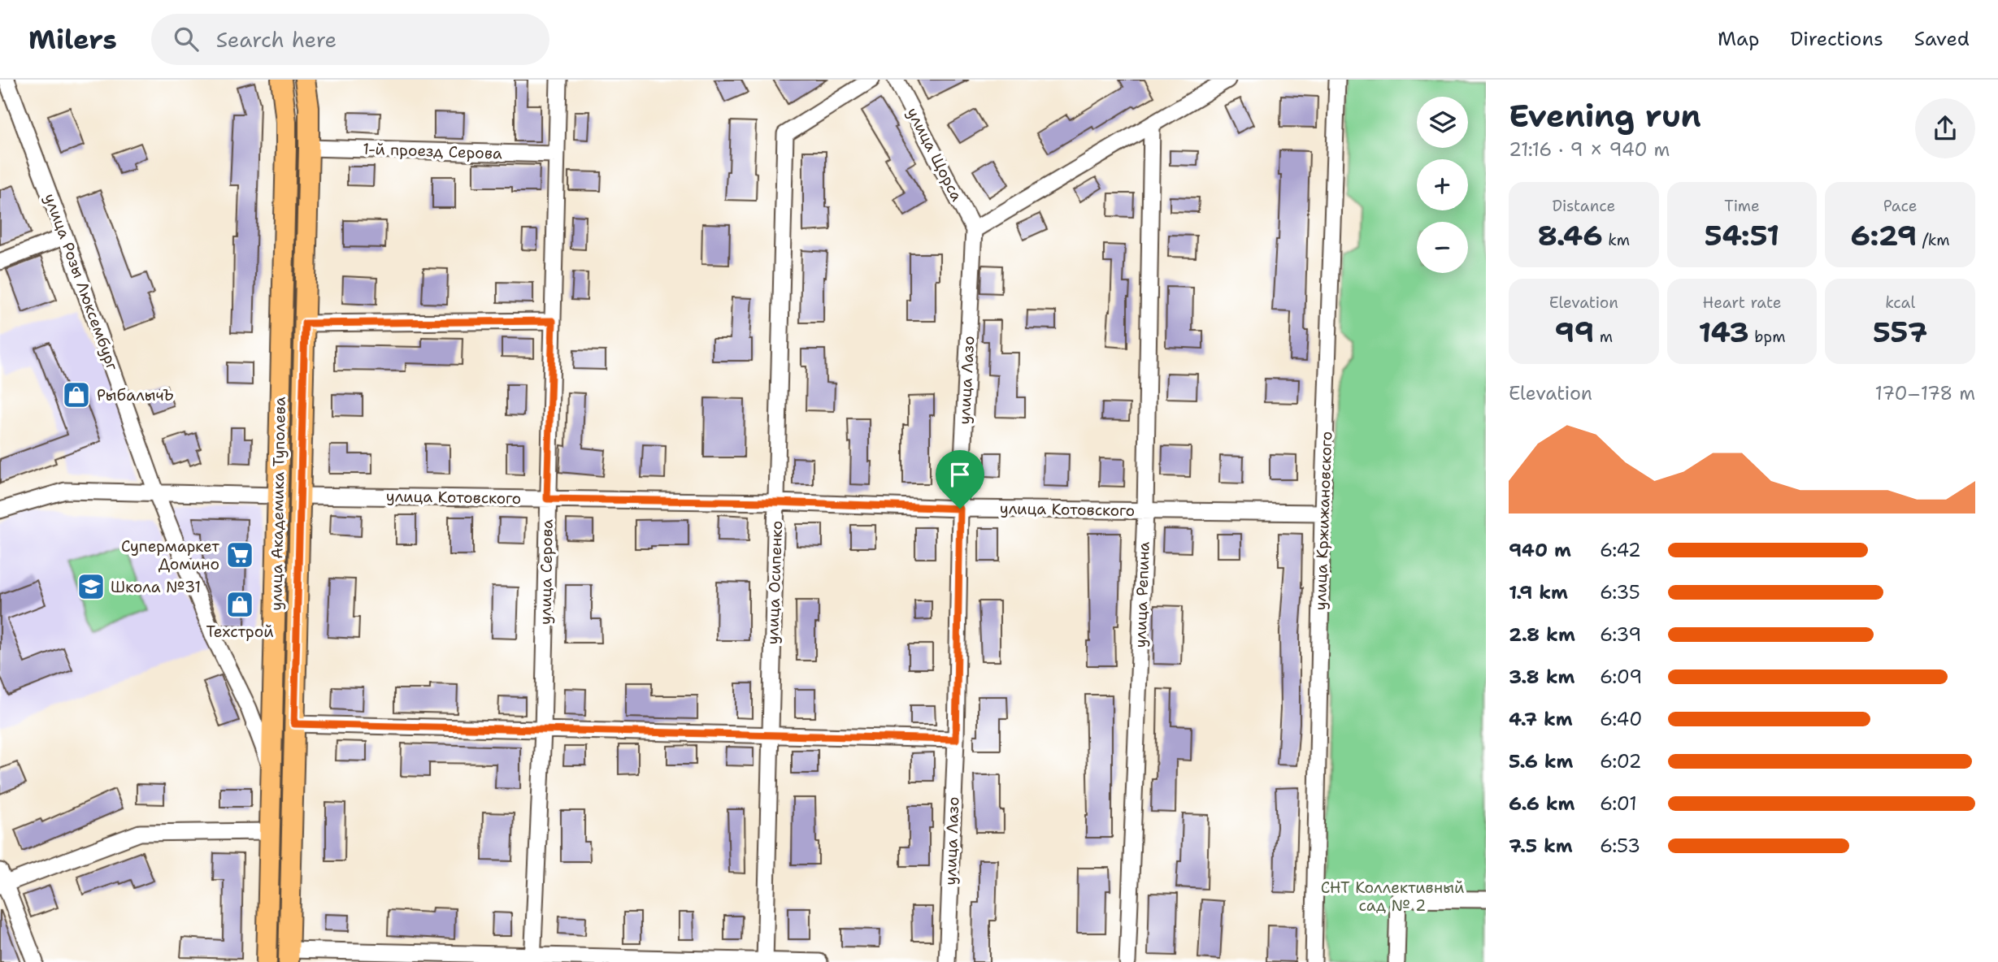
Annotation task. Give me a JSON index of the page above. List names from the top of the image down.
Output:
{
  "streets": {
    "main road": ["улица Академика Туполева"],
    "street": [
      "1-й проезд Серова",
      "улица Щорса",
      "улица Розы Люксембург",
      "улица Лазо",
      "улица Котовского",
      "улица Кржижановского",
      "улица Серова",
      "улица Осипенко",
      "улица Репина"
    ]
  },
  "crossings": [
    ["1-й проезд Серова", "улица Академика Туполева"],
    ["1-й проезд Серова", "улица Серова"],
    ["улица Щорса", "улица Лазо"],
    ["улица Розы Люксембург", "улица Академика Туполева"],
    ["улица Лазо", "улица Котовского"],
    ["улица Котовского", "улица Академика Туполева"],
    ["улица Котовского", "улица Кржижановского"],
    ["улица Котовского", "улица Серова"],
    ["улица Котовского", "улица Осипенко"],
    ["улица Котовского", "улица Репина"]
  ],
  "parks": ["СНТ Коллективный сад № 2"],
  "places": {
    "shop": ["РыбалычЪ", "Техстрой"],
    "supermarket": ["Супермаркет Домино"],
    "school or university": ["Школа №31"]
  },
  "page": {
    "header": "Milers",
    "search": "Search here",
    "nav": ["Map", "Directions", "Saved"],
    "heading": ["Evening run", "21:16 · 9 × 940 m"],
    "map_buttons": ["+", "−"],
    "stats": [
      ["Distance", "8.46 km"],
      ["Time", "54:51"],
      ["Pace", "6:29 /km"],
      ["Elevation", "99 m"],
      ["Heart rate", "143 bpm"],
      ["kcal", "557"]
    ],
    "chart": ["Elevation", "170–178 m"],
    "list": [
      {
        "name": "940 m",
        "note": "6:42"
      },
      {
        "name": "1.9 km",
        "note": "6:35"
      },
      {
        "name": "2.8 km",
        "note": "6:39"
      },
      {
        "name": "3.8 km",
        "note": "6:09"
      },
      {
        "name": "4.7 km",
        "note": "6:40"
      },
      {
        "name": "5.6 km",
        "note": "6:02"
      },
      {
        "name": "6.6 km",
        "note": "6:01"
      },
      {
        "name": "7.5 km",
        "note": "6:53"
      }
    ]
  }
}
